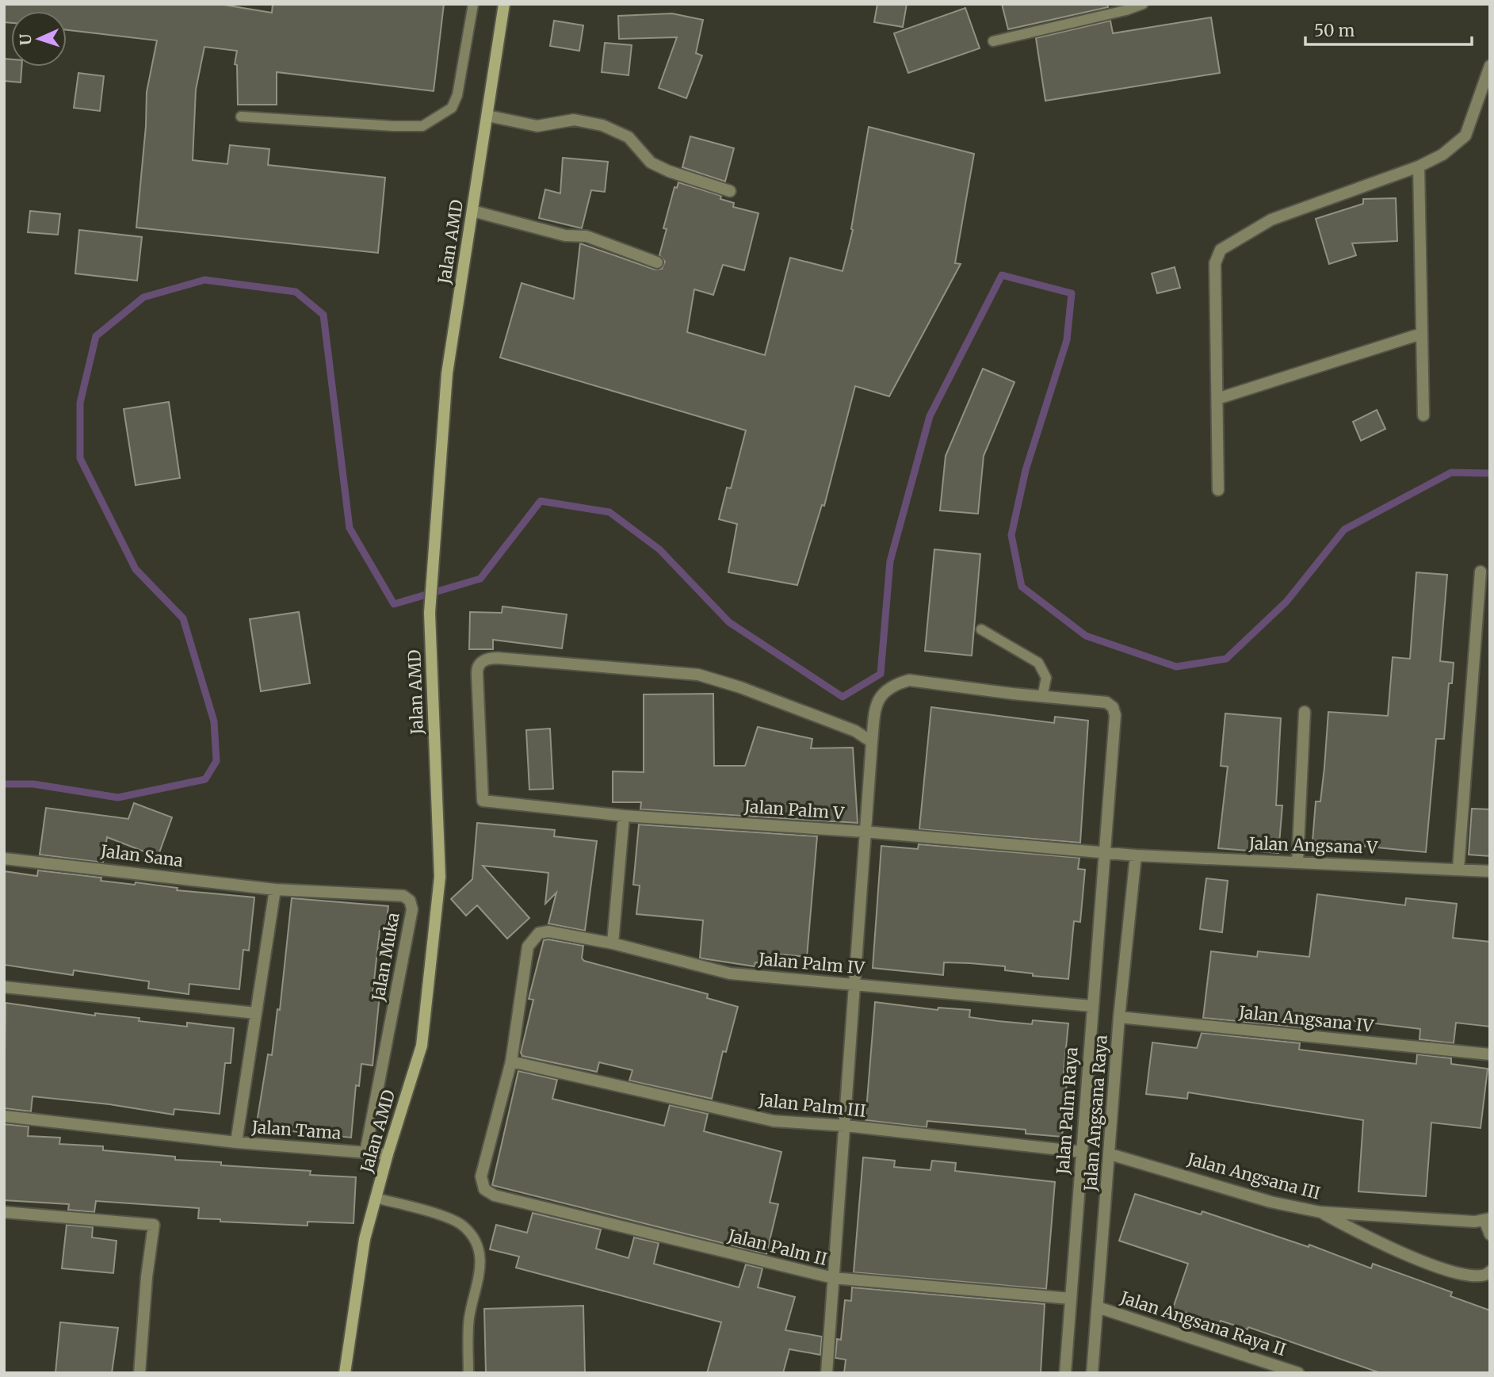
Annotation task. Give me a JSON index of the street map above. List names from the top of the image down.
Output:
{
  "streets": {
    "street": [
      "Jalan AMD",
      "Jalan Palm V",
      "Jalan Angsana V",
      "Jalan Sana",
      "Jalan Muka",
      "Jalan Palm IV",
      "Jalan Angsana IV",
      "Jalan Palm III",
      "Jalan Palm Raya",
      "Jalan Angsana Raya",
      "Jalan Tama",
      "Jalan Angsana III",
      "Jalan Palm II",
      "Jalan Angsana Raya II"
    ]
  },
  "crossings": [
    ["Jalan AMD", "Jalan Tama"],
    ["Jalan Palm V", "Jalan Angsana V"],
    ["Jalan Palm V", "Jalan Palm Raya"],
    ["Jalan Palm V", "Jalan Angsana Raya"],
    ["Jalan Angsana V", "Jalan Angsana Raya"],
    ["Jalan Sana", "Jalan Muka"],
    ["Jalan Muka", "Jalan Tama"],
    ["Jalan Palm IV", "Jalan Palm III"],
    ["Jalan Palm IV", "Jalan Palm Raya"],
    ["Jalan Palm IV", "Jalan Palm II"],
    ["Jalan Angsana IV", "Jalan Angsana Raya"],
    ["Jalan Palm III", "Jalan Palm Raya"],
    ["Jalan Palm III", "Jalan Palm II"],
    ["Jalan Palm Raya", "Jalan Palm II"],
    ["Jalan Angsana Raya", "Jalan Angsana III"],
    ["Jalan Angsana Raya", "Jalan Angsana Raya II"]
  ],
  "scale_bar": "50 m",
  "north": "left"
}
